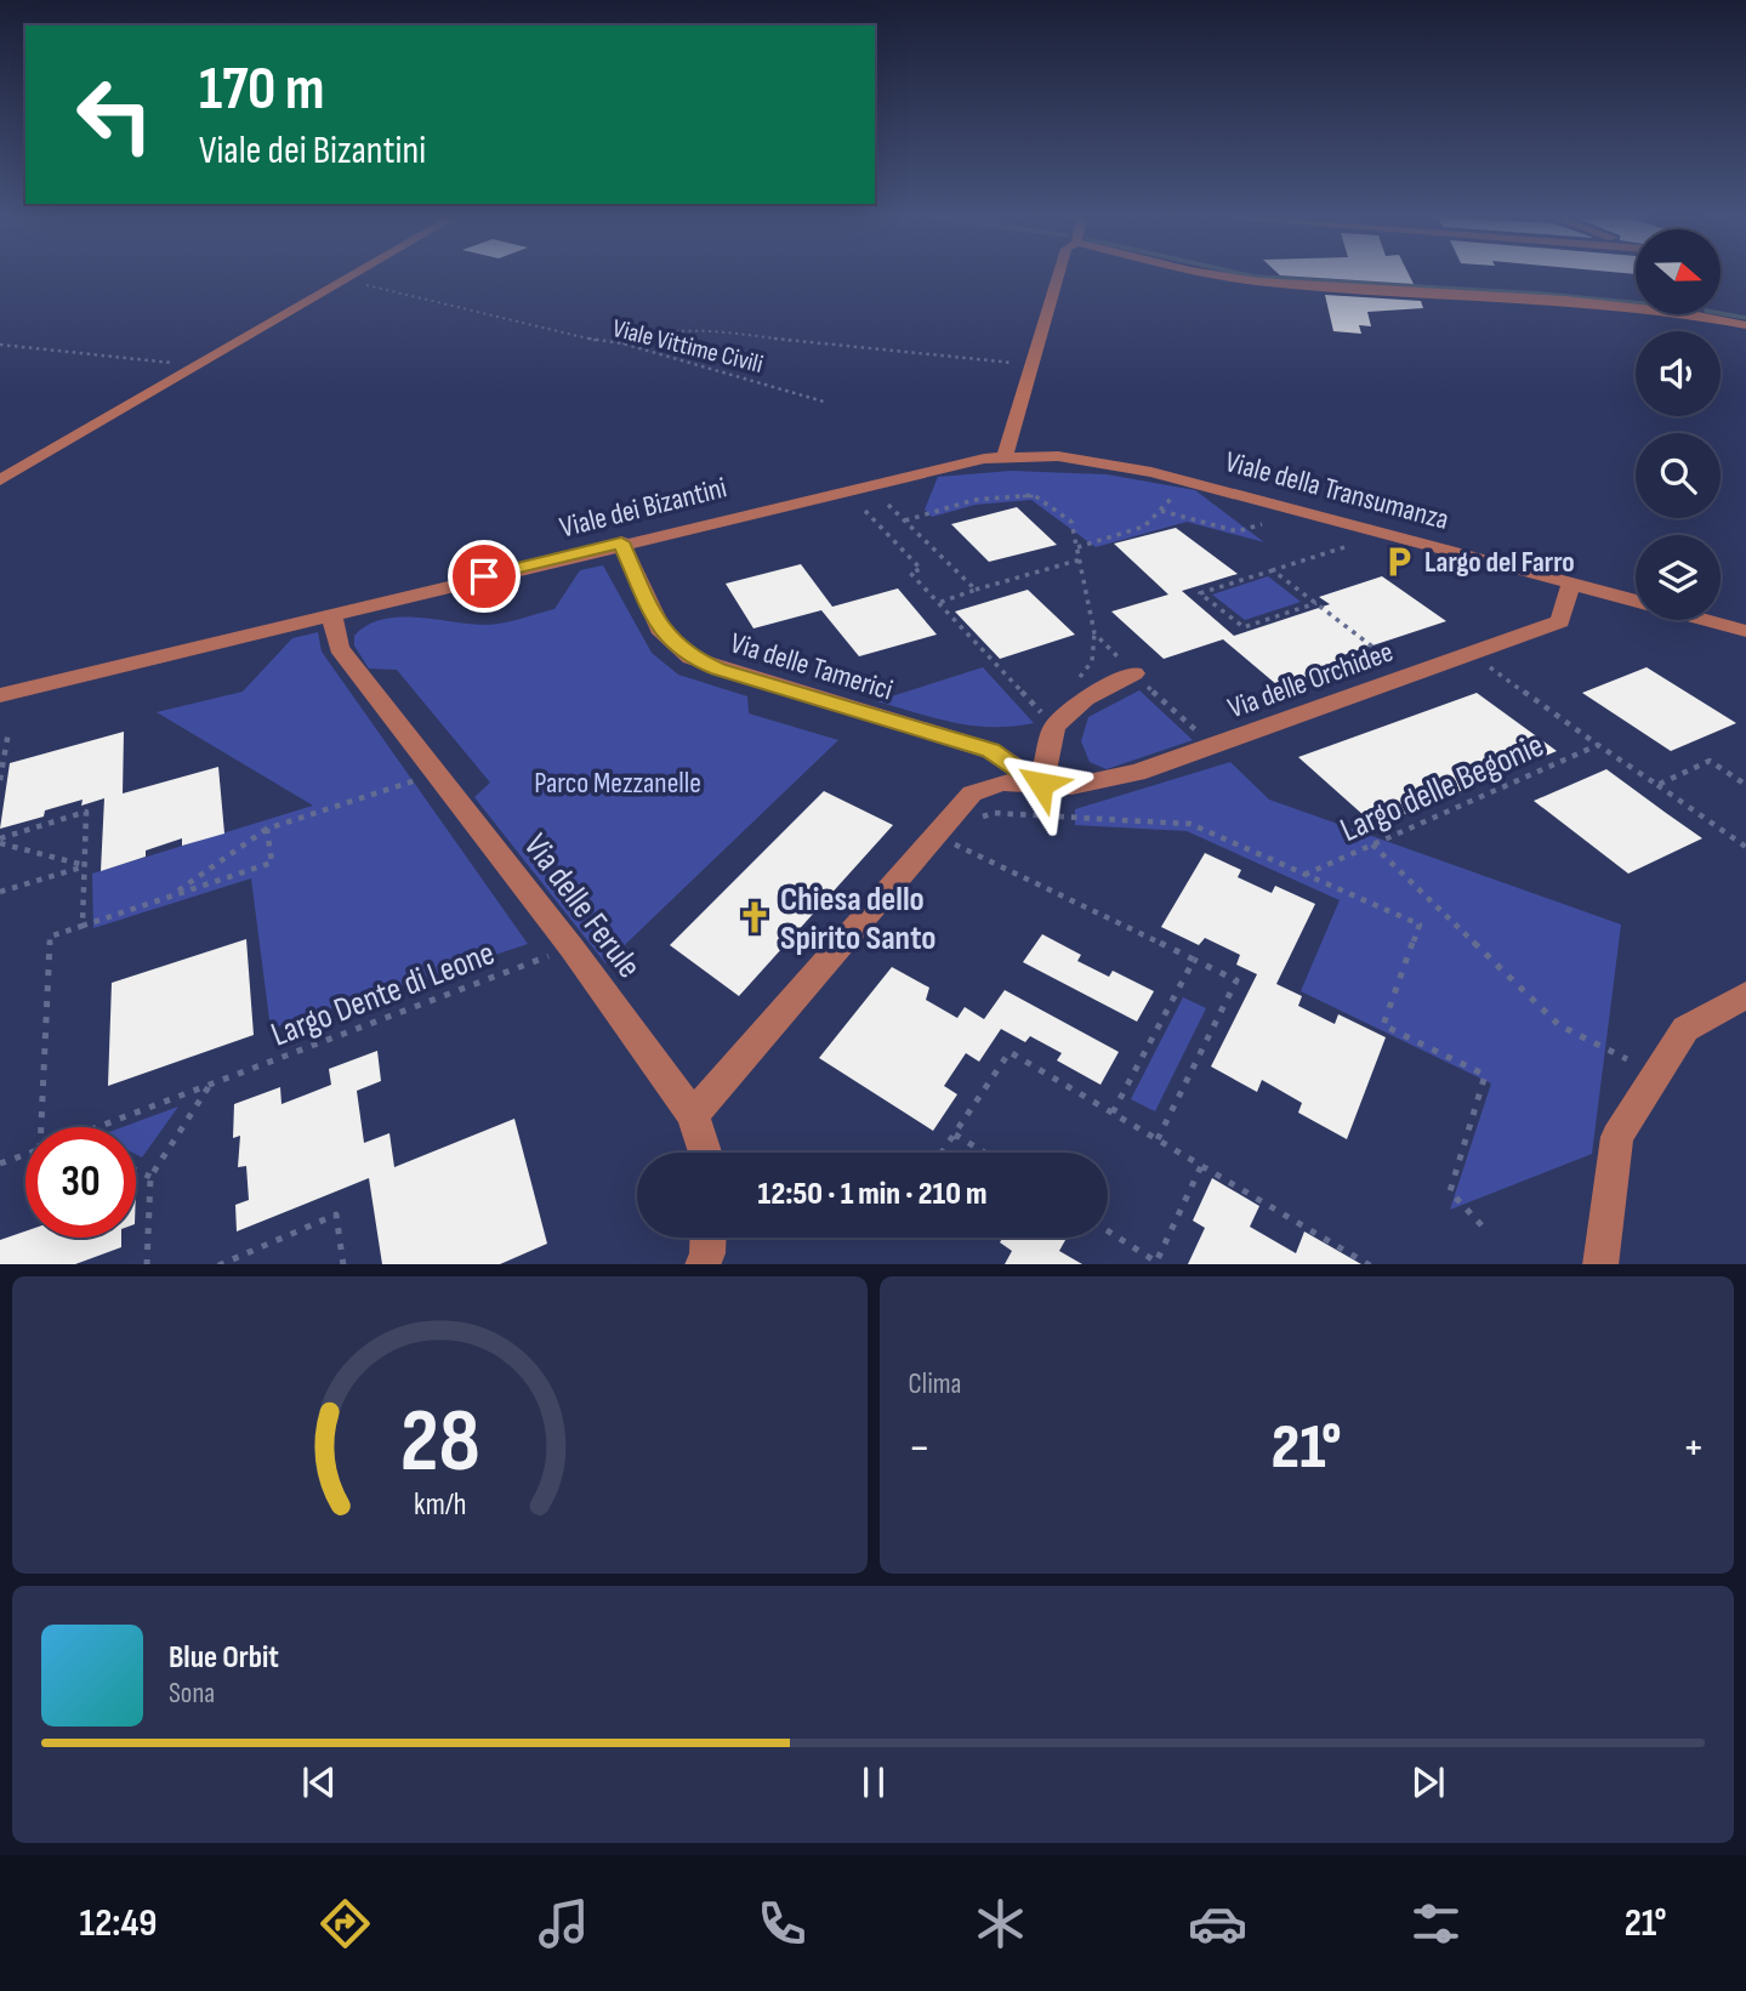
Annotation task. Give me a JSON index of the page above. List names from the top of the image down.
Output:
{
  "streets": {
    "street": [
      "Viale della Transumanza",
      "Viale dei Bizantini",
      "Via delle Tamerici",
      "Via delle Orchidee",
      "Via delle Ferule"
    ],
    "path": ["Viale Vittime Civili", "Largo delle Begonie", "Largo Dente di Leone"]
  },
  "crossings": [
    ["Viale della Transumanza", "Viale dei Bizantini"],
    ["Viale della Transumanza", "Via delle Orchidee"],
    ["Viale dei Bizantini", "Via delle Tamerici"],
    ["Viale dei Bizantini", "Via delle Ferule"],
    ["Via delle Tamerici", "Via delle Orchidee"],
    ["Via delle Orchidee", "Largo delle Begonie"],
    ["Via delle Orchidee", "Via delle Ferule"],
    ["Via delle Ferule", "Largo Dente di Leone"]
  ],
  "parks": ["Parco Mezzanelle"],
  "places": {
    "parking": ["Largo del Farro"],
    "church": ["Chiesa dello Spirito Santo"]
  },
  "north": "right",
  "page": {
    "turn": ["170 m", "Viale dei Bizantini"],
    "limit": "30",
    "trip": "12:50 · 1 min · 210 m",
    "tile": "Clima",
    "heat": ["−", "21°", "+"],
    "song": ["Blue Orbit", "Sona"],
    "tabs": ["12:49", "21°"],
    "gauge": ["28", "km/h"]
  }
}
